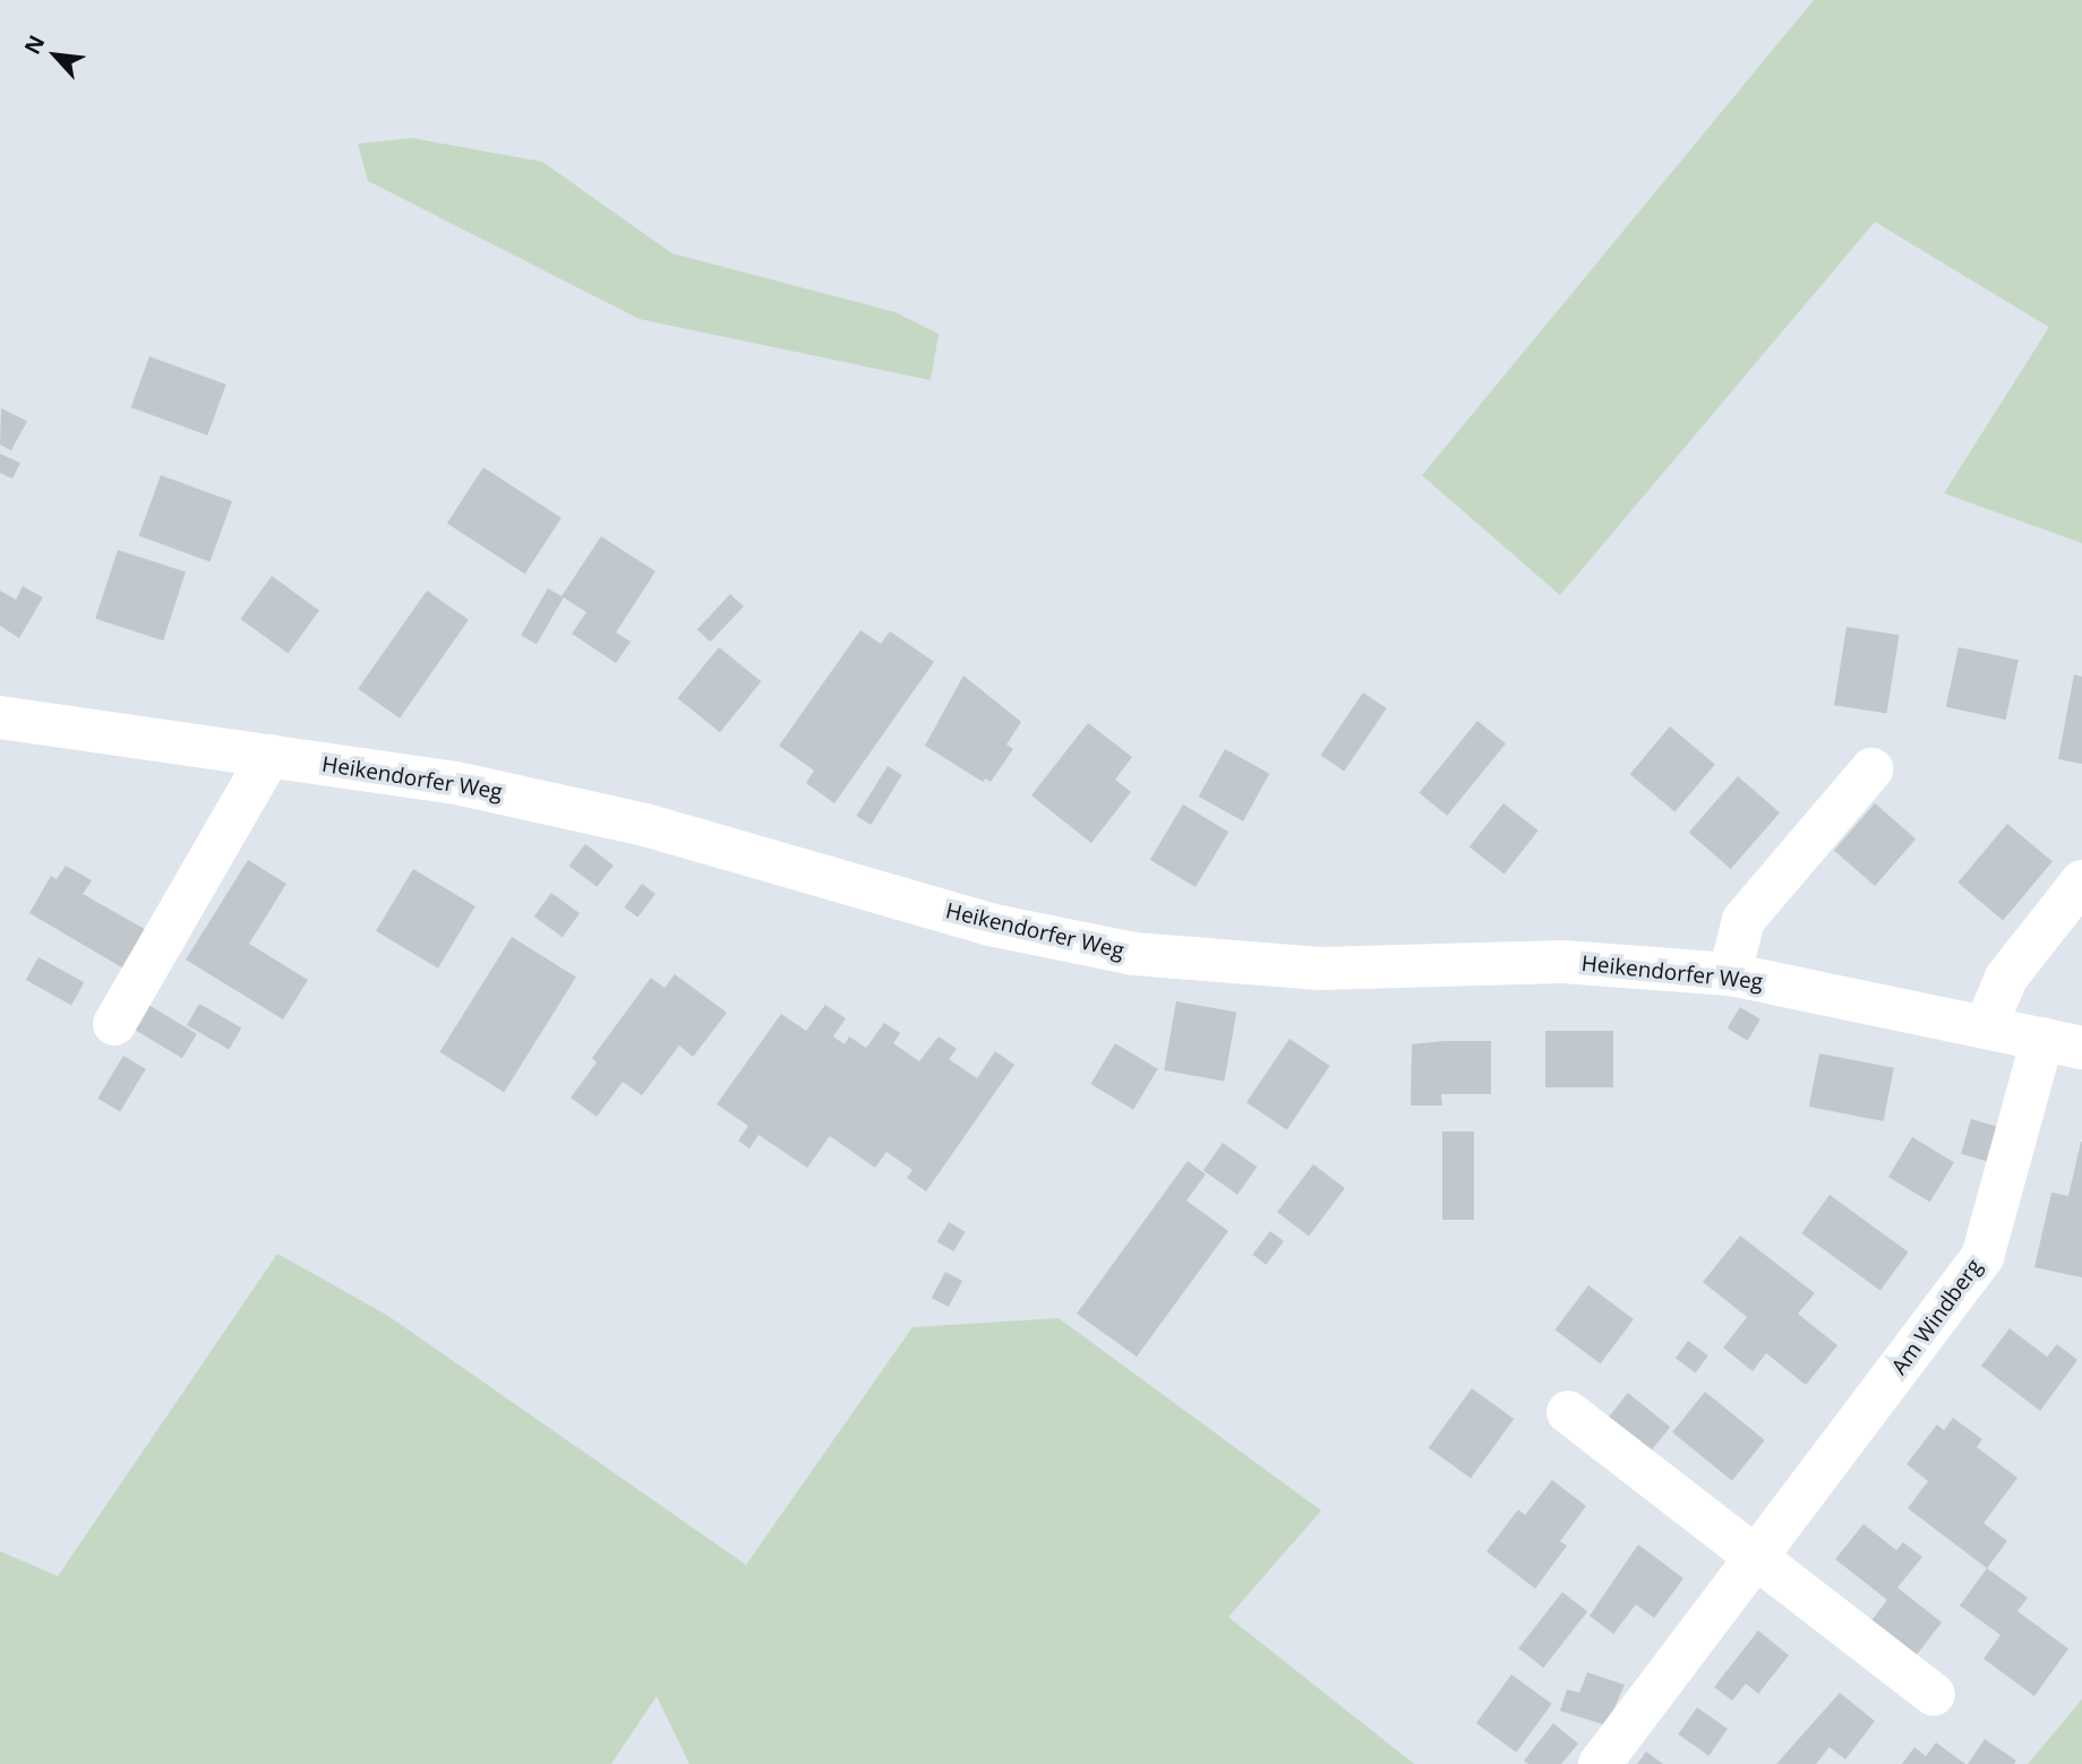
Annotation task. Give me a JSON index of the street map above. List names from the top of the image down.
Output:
{
  "streets": {
    "street": ["Heikendorfer Weg", "Am Windberg"]
  },
  "crossings": [
    ["Heikendorfer Weg", "Am Windberg"]
  ],
  "north": "top left"
}
